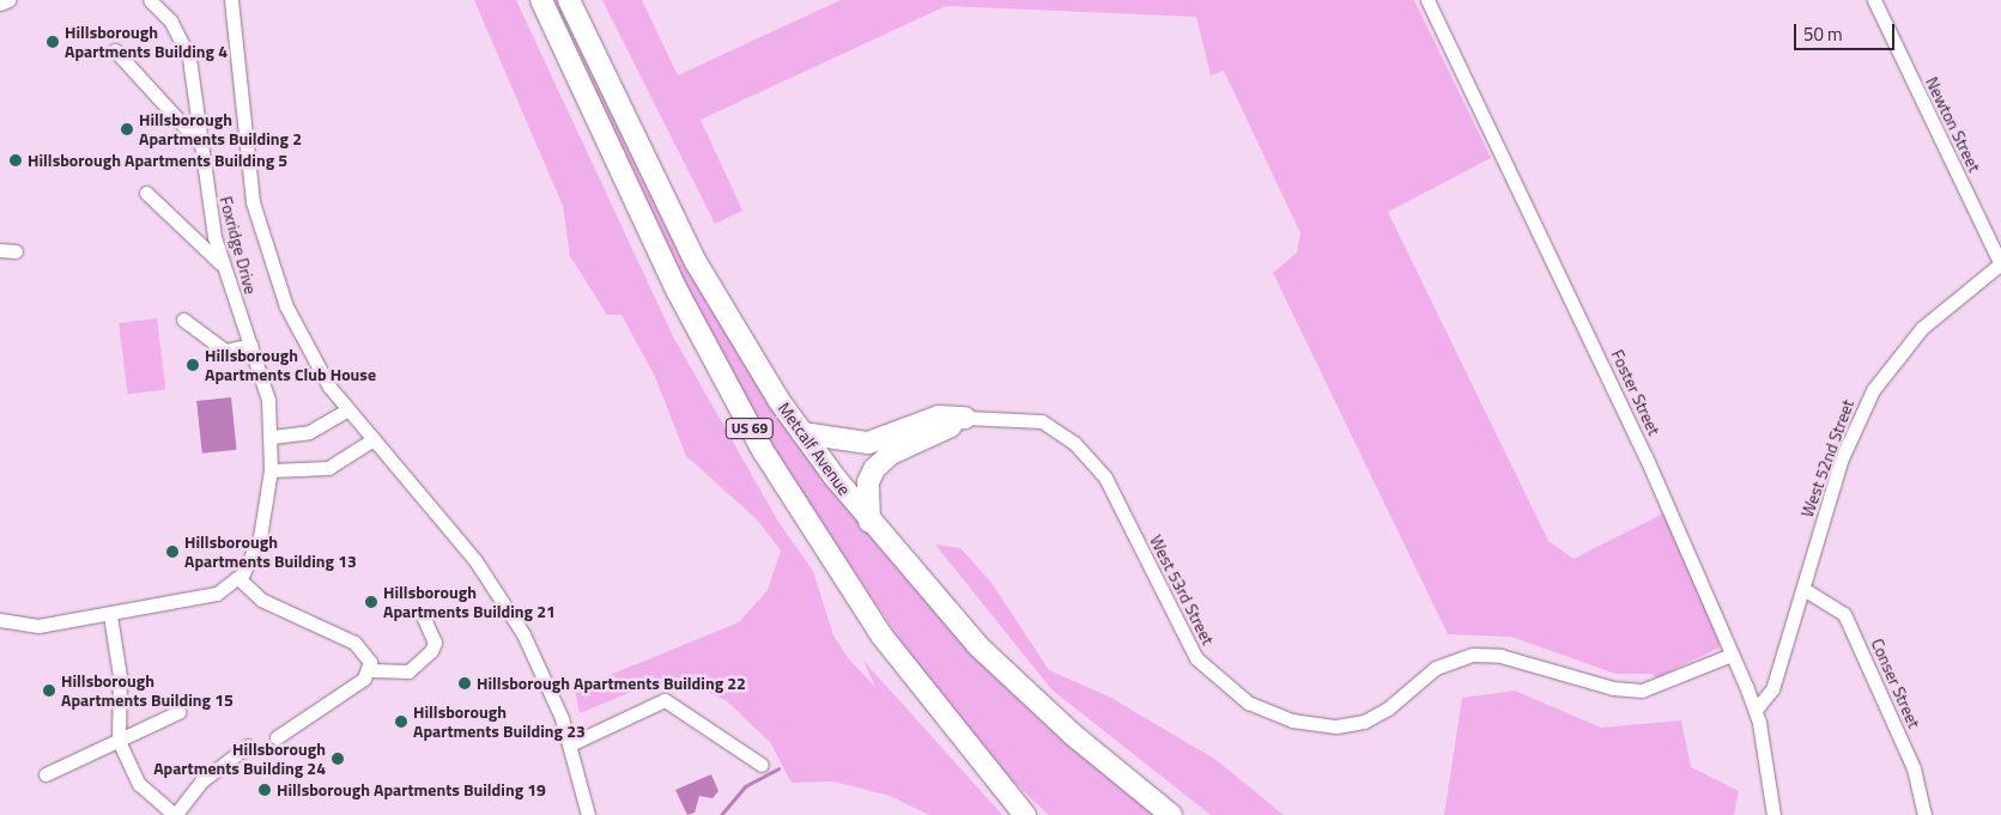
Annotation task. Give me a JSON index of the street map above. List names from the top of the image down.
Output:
{
  "streets": {
    "highway": ["US 69", "Metcalf Avenue"],
    "street": [
      "Newton Street",
      "Foxridge Drive",
      "Foster Street",
      "West 52nd Street",
      "West 53rd Street",
      "Conser Street"
    ]
  },
  "crossings": [
    ["Newton Street", "West 52nd Street"],
    ["Foster Street", "West 52nd Street"],
    ["Foster Street", "West 53rd Street"],
    ["West 52nd Street", "Conser Street"]
  ],
  "places": [
    "Hillsborough Apartments Building 4",
    "Hillsborough Apartments Building 2",
    "Hillsborough Apartments Building 5",
    "Hillsborough Apartments Club House",
    "Hillsborough Apartments Building 13",
    "Hillsborough Apartments Building 21",
    "Hillsborough Apartments Building 22",
    "Hillsborough Apartments Building 15",
    "Hillsborough Apartments Building 23",
    "Hillsborough Apartments Building 24",
    "Hillsborough Apartments Building 19"
  ],
  "scale_bar": "50 m"
}
